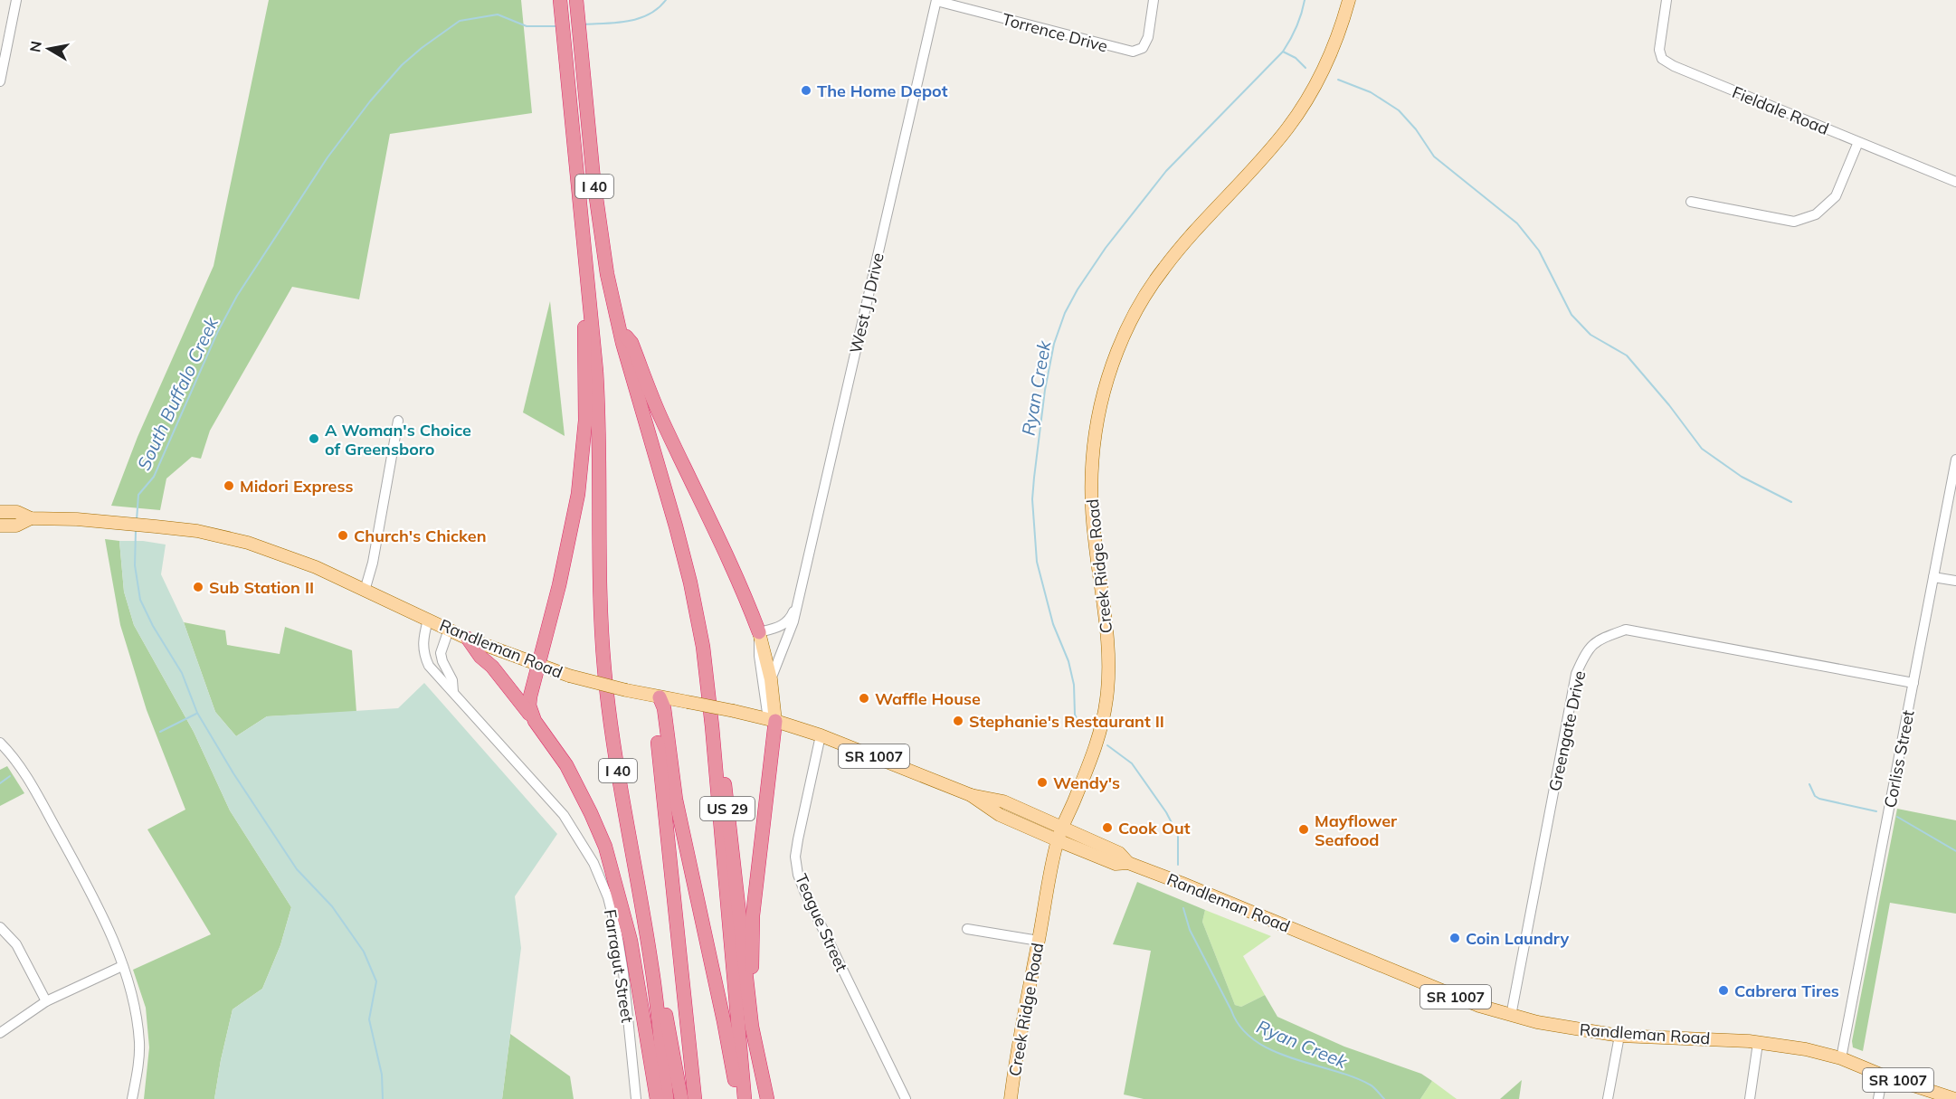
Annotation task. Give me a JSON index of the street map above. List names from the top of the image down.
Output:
{
  "streets": {
    "highway": ["I 40", "US 29"],
    "main road": [
      "West J J Drive",
      "Creek Ridge Road",
      "Randleman Road",
      "SR 1007"
    ],
    "street": [
      "Torrence Drive",
      "Fieldale Road",
      "Greengate Drive",
      "Corliss Street",
      "Teague Street",
      "Farragut Street"
    ]
  },
  "crossings": [
    ["Torrence Drive", "West J J Drive"],
    ["I 40", "US 29"],
    ["West J J Drive", "Randleman Road"],
    ["Creek Ridge Road", "Randleman Road"],
    ["Randleman Road", "Greengate Drive"],
    ["Randleman Road", "Corliss Street"],
    ["Randleman Road", "Teague Street"],
    ["Randleman Road", "Farragut Street"],
    ["Greengate Drive", "Corliss Street"]
  ],
  "water": ["Ryan Creek", "South Buffalo Creek"],
  "places": [
    "The Home Depot",
    "A Woman's Choice of Greensboro",
    "Midori Express",
    "Church's Chicken",
    "Sub Station II",
    "Waffle House",
    "Stephanie's Restaurant II",
    "Wendy's",
    "Cook Out",
    "Mayflower Seafood",
    "Coin Laundry",
    "Cabrera Tires"
  ],
  "north": "left"
}
